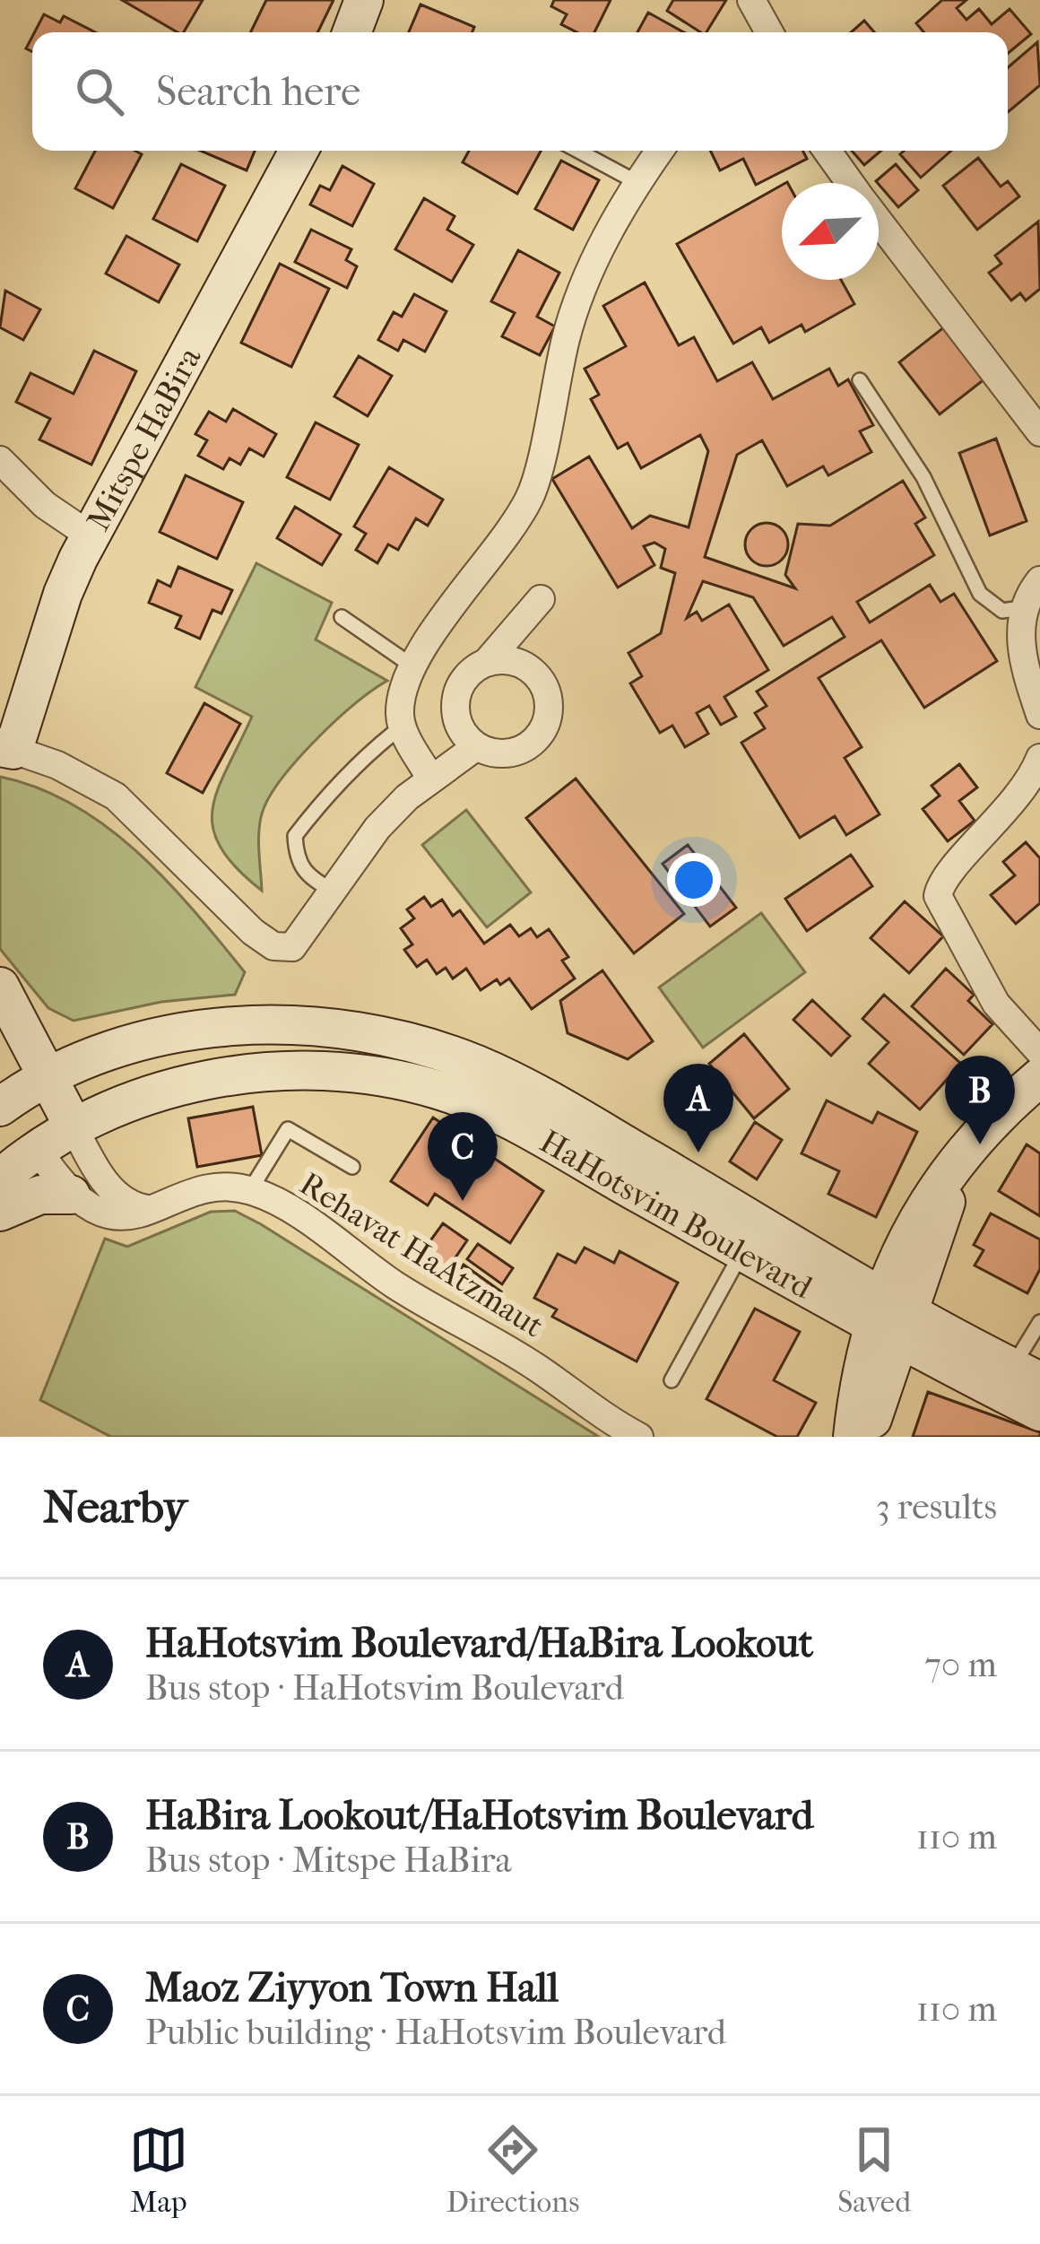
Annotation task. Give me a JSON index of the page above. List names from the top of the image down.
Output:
{
  "streets": {
    "main road": ["Mitspe HaBira", "HaHotsvim Boulevard"],
    "street": ["Rehavat HaAtzmaut"]
  },
  "north": "bottom left",
  "page": {
    "search": "Search here",
    "pins": ["B", "A", "C"],
    "heading": ["Nearby", "3 results"],
    "list": [
      {
        "mark": "A",
        "name": "HaHotsvim Boulevard/HaBira Lookout",
        "note": "Bus stop · HaHotsvim Boulevard",
        "value": "70 m"
      },
      {
        "mark": "B",
        "name": "HaBira Lookout/HaHotsvim Boulevard",
        "note": "Bus stop · Mitspe HaBira",
        "value": "110 m"
      },
      {
        "mark": "C",
        "name": "Maoz Ziyyon Town Hall",
        "note": "Public building · HaHotsvim Boulevard",
        "value": "110 m"
      }
    ],
    "nav": ["Map", "Directions", "Saved"]
  }
}
